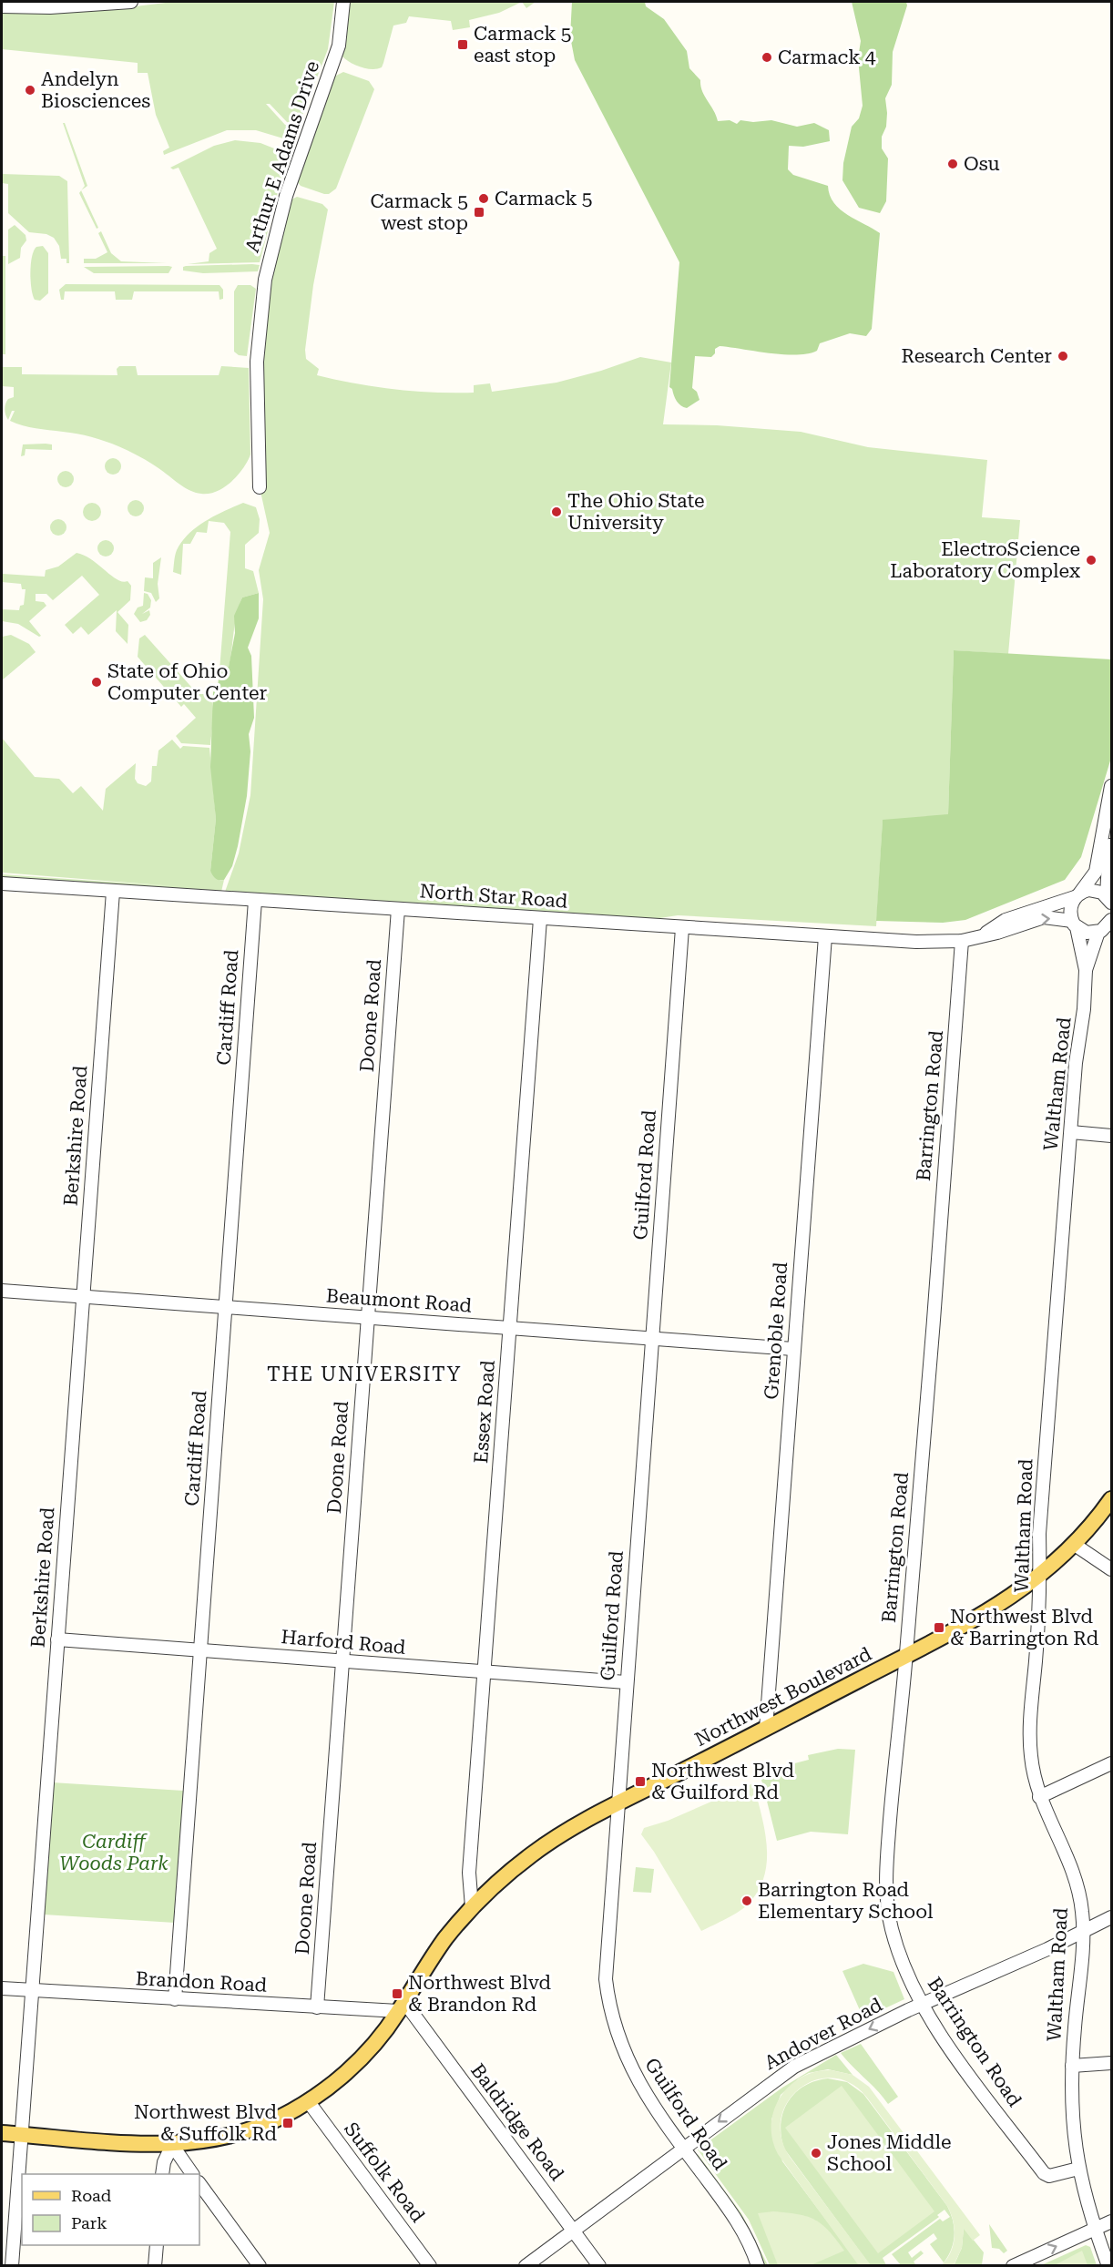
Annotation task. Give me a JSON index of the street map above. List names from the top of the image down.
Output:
{
  "streets": {
    "main road": ["Northwest Boulevard"],
    "street": [
      "Arthur E Adams Drive",
      "North Star Road",
      "Cardiff Road",
      "Doone Road",
      "Waltham Road",
      "Barrington Road",
      "Berkshire Road",
      "Guilford Road",
      "Beaumont Road",
      "Grenoble Road",
      "Essex Road",
      "Harford Road",
      "Brandon Road",
      "Andover Road",
      "Baldridge Road",
      "Suffolk Road"
    ]
  },
  "crossings": [
    ["North Star Road", "Cardiff Road"],
    ["North Star Road", "Doone Road"],
    ["North Star Road", "Waltham Road"],
    ["North Star Road", "Barrington Road"],
    ["North Star Road", "Berkshire Road"],
    ["North Star Road", "Guilford Road"],
    ["North Star Road", "Grenoble Road"],
    ["North Star Road", "Essex Road"],
    ["Cardiff Road", "Beaumont Road"],
    ["Cardiff Road", "Harford Road"],
    ["Cardiff Road", "Brandon Road"],
    ["Doone Road", "Beaumont Road"],
    ["Doone Road", "Harford Road"],
    ["Doone Road", "Brandon Road"],
    ["Waltham Road", "Barrington Road"],
    ["Waltham Road", "Northwest Boulevard"],
    ["Waltham Road", "Andover Road"],
    ["Barrington Road", "Northwest Boulevard"],
    ["Barrington Road", "Andover Road"],
    ["Berkshire Road", "Beaumont Road"],
    ["Berkshire Road", "Harford Road"],
    ["Berkshire Road", "Northwest Boulevard"],
    ["Berkshire Road", "Brandon Road"],
    ["Guilford Road", "Beaumont Road"],
    ["Guilford Road", "Harford Road"],
    ["Guilford Road", "Northwest Boulevard"],
    ["Guilford Road", "Andover Road"],
    ["Beaumont Road", "Grenoble Road"],
    ["Beaumont Road", "Essex Road"],
    ["Grenoble Road", "Northwest Boulevard"],
    ["Essex Road", "Harford Road"],
    ["Essex Road", "Northwest Boulevard"],
    ["Northwest Boulevard", "Brandon Road"],
    ["Northwest Boulevard", "Baldridge Road"],
    ["Northwest Boulevard", "Suffolk Road"],
    ["Brandon Road", "Baldridge Road"],
    ["Andover Road", "Baldridge Road"]
  ],
  "one_way": ["Andover Road"],
  "districts": ["THE UNIVERSITY"],
  "parks": ["Cardiff Woods Park"],
  "places": {
    "transit": [
      "Carmack 5 east stop",
      "Carmack 5 west stop",
      "Northwest Blvd & Barrington Rd",
      "Northwest Blvd & Guilford Rd",
      "Northwest Blvd & Brandon Rd",
      "Northwest Blvd & Suffolk Rd"
    ],
    "other": [
      "Carmack 4",
      "Andelyn Biosciences",
      "Osu",
      "Carmack 5",
      "Research Center",
      "The Ohio State University",
      "ElectroScience Laboratory Complex",
      "State of Ohio Computer Center",
      "Barrington Road Elementary School",
      "Jones Middle School"
    ]
  },
  "legend": ["Road", "Park"]
}
